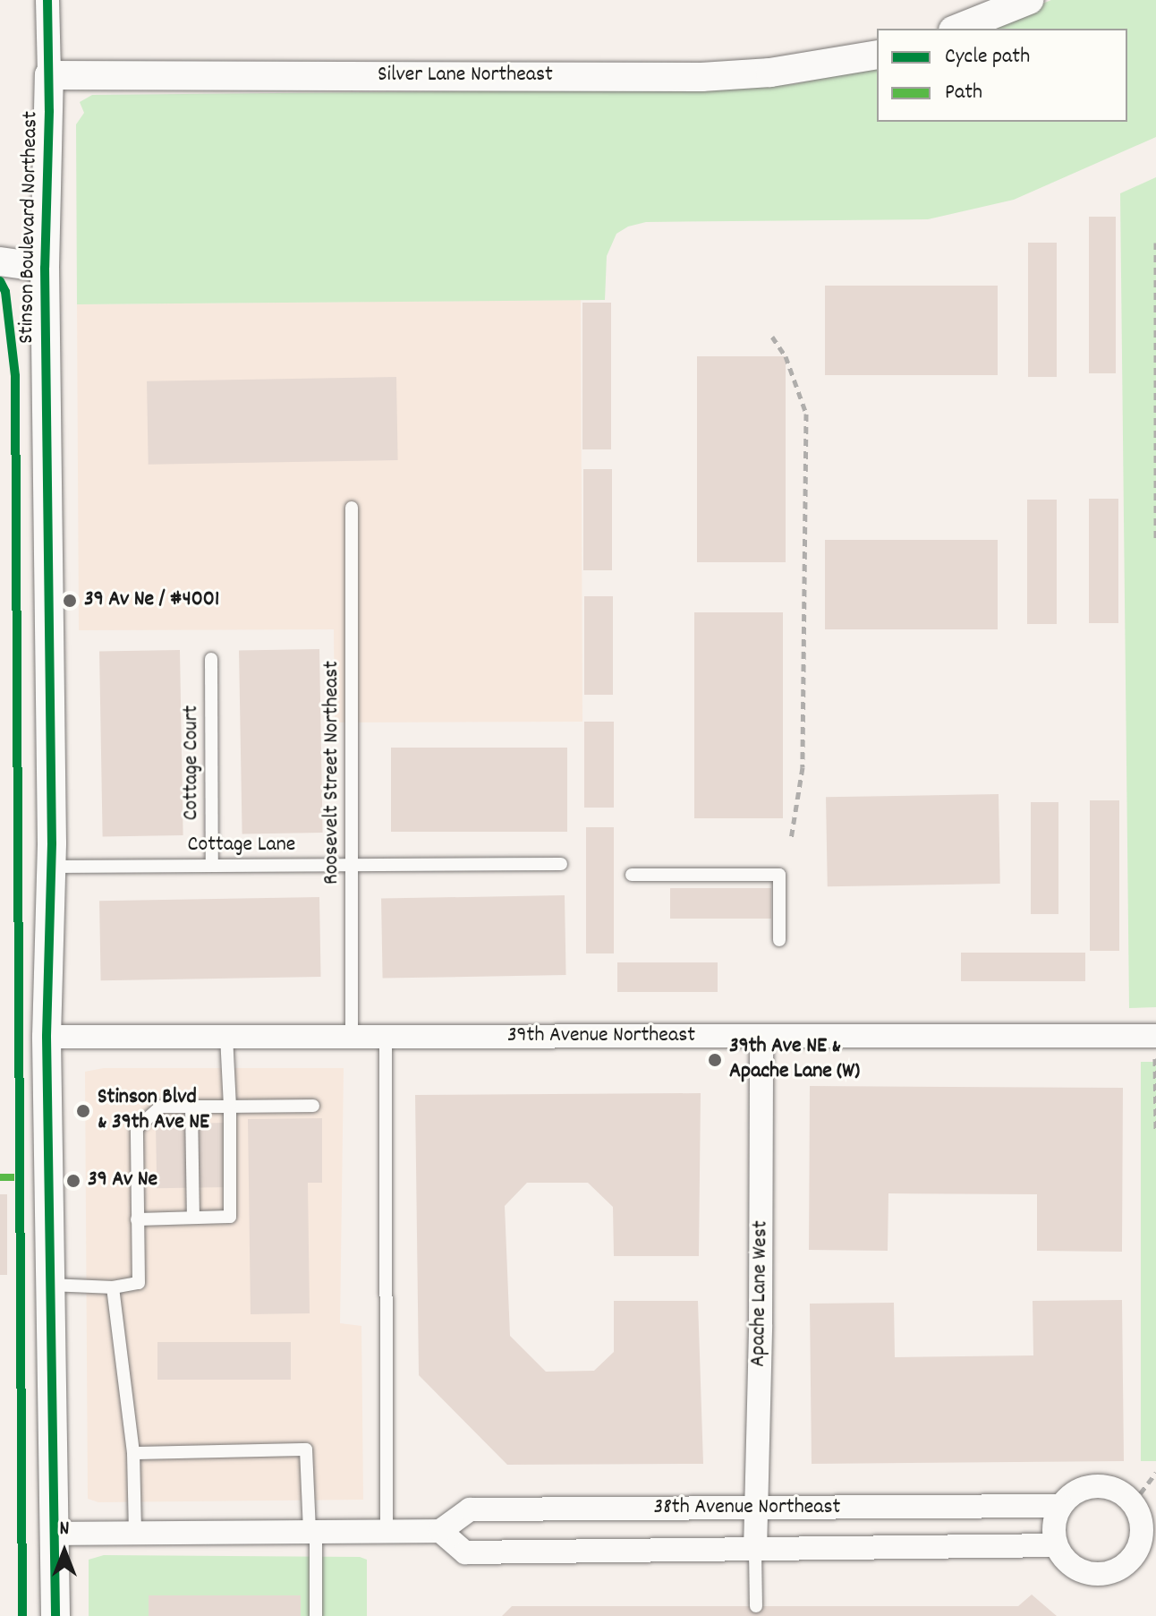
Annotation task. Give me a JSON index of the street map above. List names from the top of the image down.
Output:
{
  "streets": {
    "street": [
      "Silver Lane Northeast",
      "Stinson Boulevard Northeast",
      "39th Avenue Northeast",
      "Apache Lane West",
      "38th Avenue Northeast"
    ],
    "lane": ["Cottage Court", "Roosevelt Street Northeast", "Cottage Lane"]
  },
  "crossings": [
    ["Silver Lane Northeast", "Stinson Boulevard Northeast"],
    ["Stinson Boulevard Northeast", "Cottage Lane"],
    ["Stinson Boulevard Northeast", "39th Avenue Northeast"],
    ["Cottage Court", "Cottage Lane"],
    ["Roosevelt Street Northeast", "Cottage Lane"],
    ["Roosevelt Street Northeast", "39th Avenue Northeast"],
    ["39th Avenue Northeast", "Apache Lane West"],
    ["Apache Lane West", "38th Avenue Northeast"]
  ],
  "places": [
    "39 Av Ne / #4001",
    "39th Ave NE & Apache Lane (W)",
    "Stinson Blvd & 39th Ave NE",
    "39 Av Ne"
  ],
  "legend": ["Cycle path", "Path"],
  "north": "top"
}
